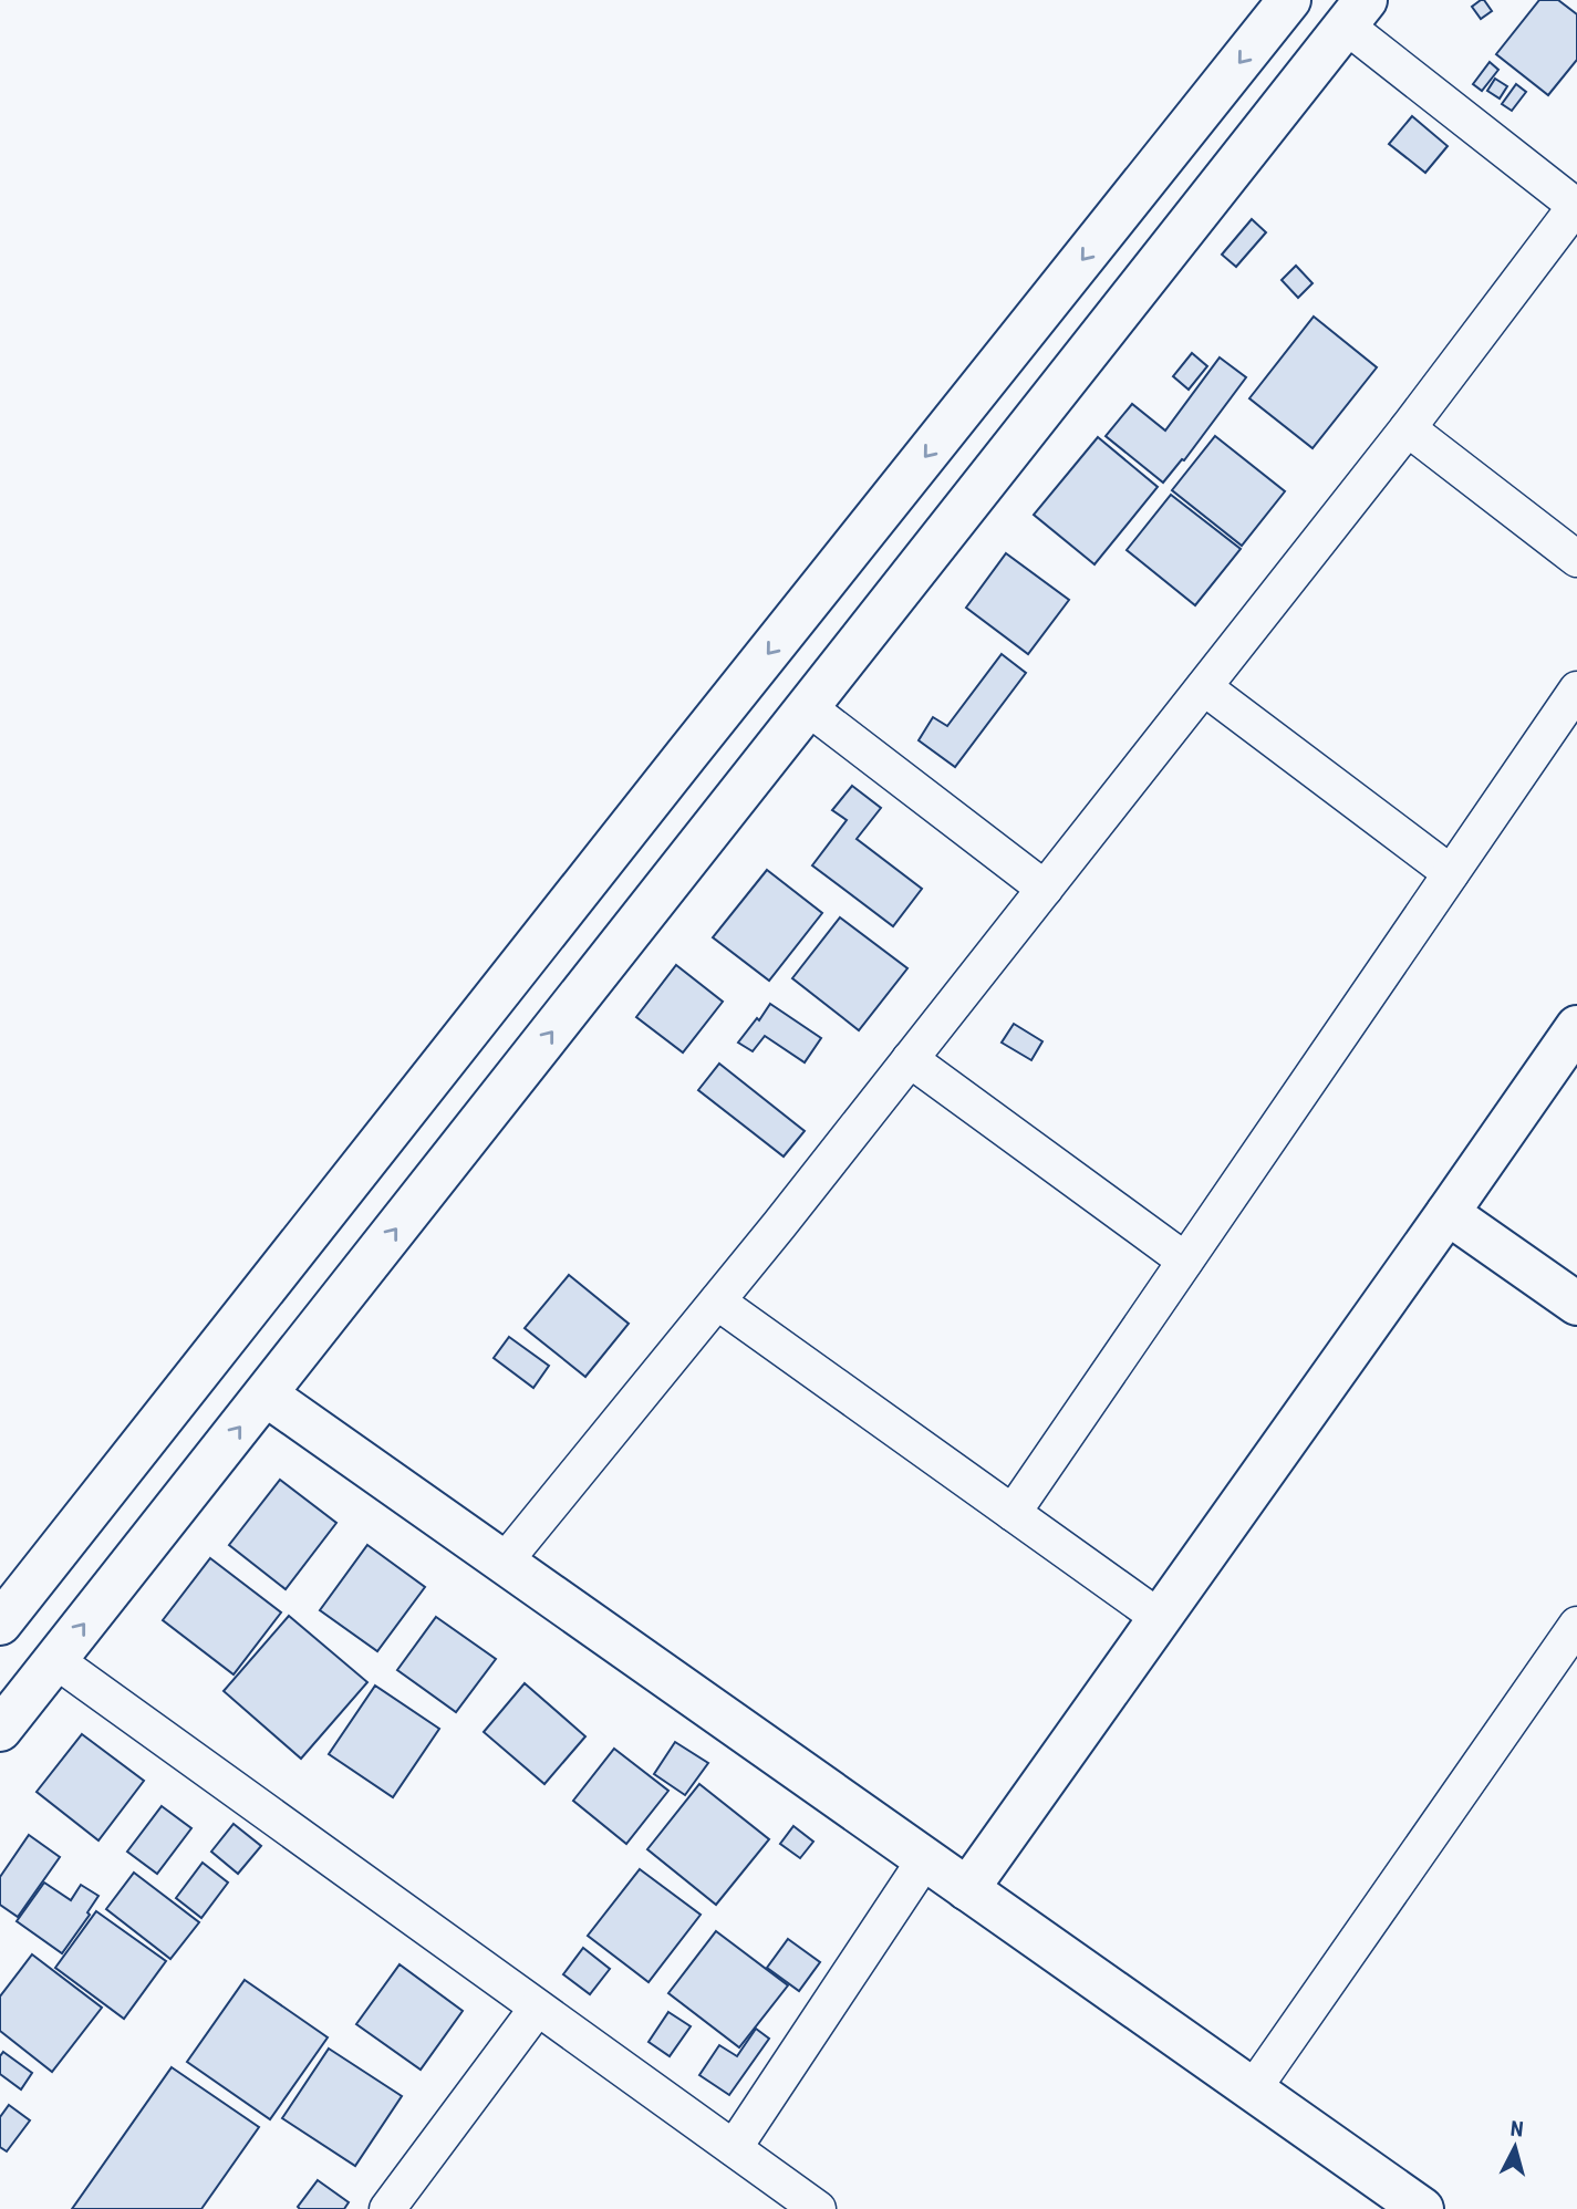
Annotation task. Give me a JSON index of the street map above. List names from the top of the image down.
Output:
{
  "north": "top"
}
